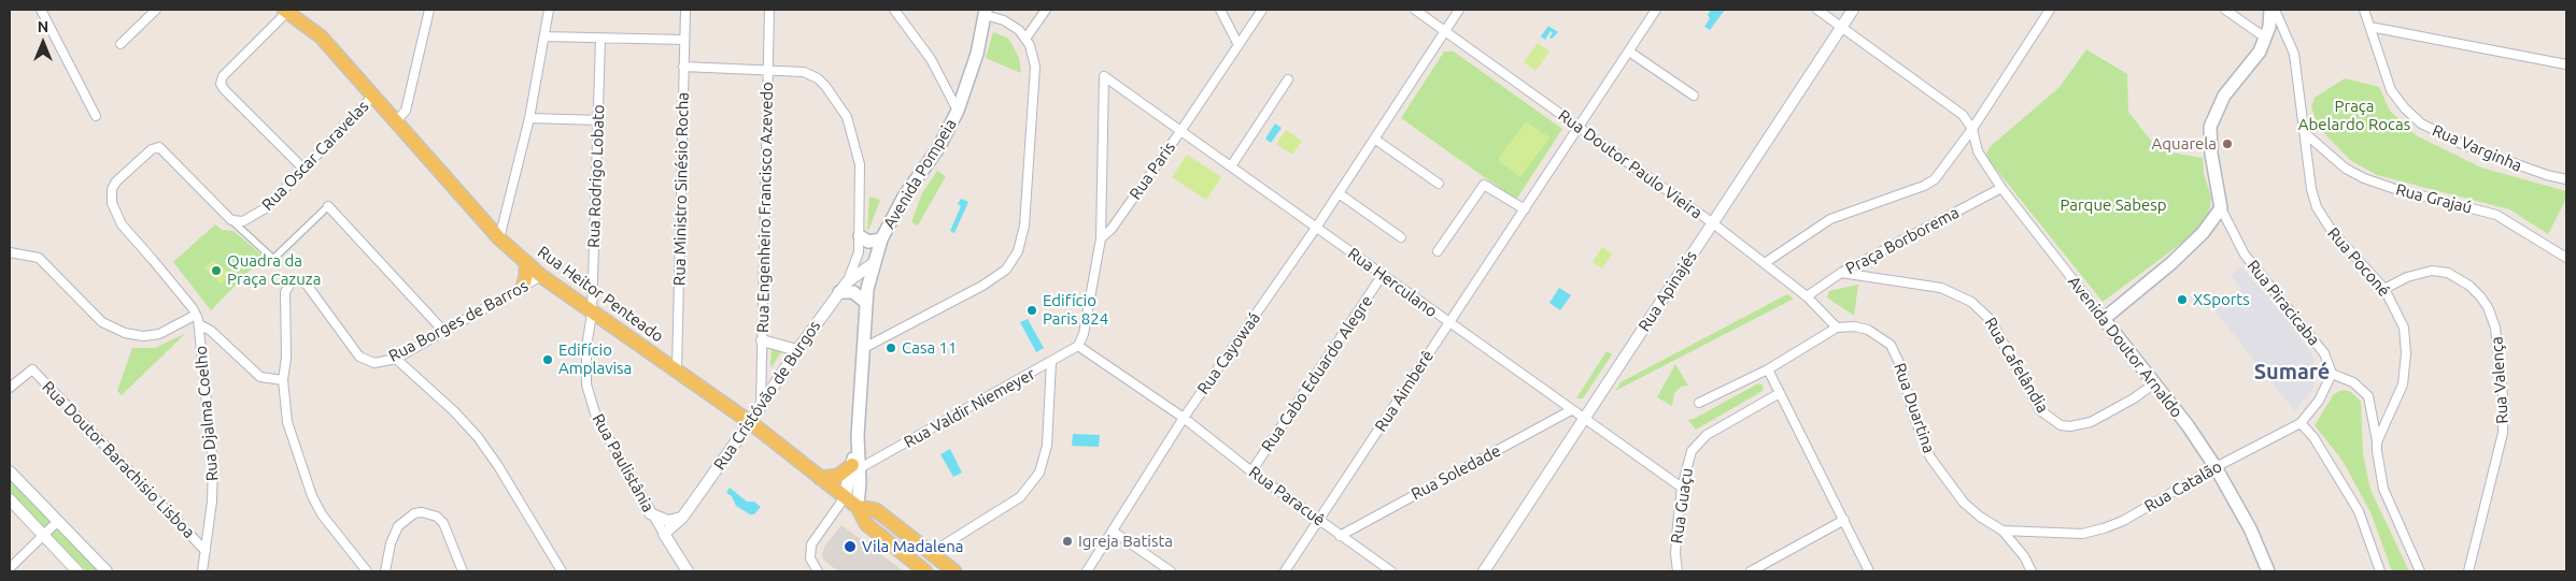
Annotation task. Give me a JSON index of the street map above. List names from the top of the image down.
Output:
{
  "streets": {
    "main road": ["Avenida Pompeia", "Rua Heitor Penteado", "Avenida Doutor Arnaldo"],
    "street": [
      "Rua Varginha",
      "Rua Oscar Caravelas",
      "Rua Doutor Paulo Vieira",
      "Rua Paris",
      "Rua Rodrigo Lobato",
      "Rua Ministro Sinésio Rocha",
      "Rua Grajaú",
      "Rua Engenheiro Francisco Azevedo",
      "Praça Borborema",
      "Rua Poconé",
      "Rua Herculano",
      "Rua Apinajés",
      "Rua Piracicaba",
      "Rua Borges de Barros",
      "Rua Cayowaá",
      "Rua Cafelândia",
      "Rua Cabo Eduardo Alegre",
      "Rua Valença",
      "Rua Aimberê",
      "Rua Cristóvão de Burgos",
      "Rua Valdir Niemeyer",
      "Rua Duartina",
      "Rua Djalma Coelho",
      "Rua Doutor Barachisio Lisboa",
      "Rua Paulistânia",
      "Rua Soledade",
      "Rua Catalão",
      "Rua Paracuê",
      "Rua Guaçu"
    ]
  },
  "crossings": [
    ["Rua Oscar Caravelas", "Rua Heitor Penteado"],
    ["Rua Doutor Paulo Vieira", "Praça Borborema"],
    ["Rua Doutor Paulo Vieira", "Rua Apinajés"],
    ["Rua Doutor Paulo Vieira", "Rua Cayowaá"],
    ["Rua Doutor Paulo Vieira", "Rua Aimberê"],
    ["Rua Doutor Paulo Vieira", "Rua Duartina"],
    ["Rua Paris", "Rua Herculano"],
    ["Avenida Pompeia", "Rua Heitor Penteado"],
    ["Avenida Pompeia", "Rua Cristóvão de Burgos"],
    ["Avenida Pompeia", "Rua Valdir Niemeyer"],
    ["Rua Rodrigo Lobato", "Rua Heitor Penteado"],
    ["Rua Rodrigo Lobato", "Rua Paulistânia"],
    ["Rua Ministro Sinésio Rocha", "Rua Heitor Penteado"],
    ["Rua Grajaú", "Rua Poconé"],
    ["Rua Engenheiro Francisco Azevedo", "Rua Cristóvão de Burgos"],
    ["Praça Borborema", "Avenida Doutor Arnaldo"],
    ["Praça Borborema", "Rua Cafelândia"],
    ["Rua Poconé", "Rua Valença"],
    ["Rua Herculano", "Rua Apinajés"],
    ["Rua Herculano", "Rua Cayowaá"],
    ["Rua Herculano", "Rua Cabo Eduardo Alegre"],
    ["Rua Herculano", "Rua Aimberê"],
    ["Rua Herculano", "Rua Soledade"],
    ["Rua Herculano", "Rua Guaçu"],
    ["Rua Heitor Penteado", "Rua Borges de Barros"],
    ["Rua Heitor Penteado", "Rua Cristóvão de Burgos"],
    ["Rua Heitor Penteado", "Rua Paulistânia"],
    ["Rua Piracicaba", "Rua Catalão"],
    ["Avenida Doutor Arnaldo", "Rua Cafelândia"],
    ["Avenida Doutor Arnaldo", "Rua Catalão"],
    ["Rua Cayowaá", "Rua Paracuê"],
    ["Rua Cabo Eduardo Alegre", "Rua Paracuê"],
    ["Rua Aimberê", "Rua Paracuê"],
    ["Rua Cristóvão de Burgos", "Rua Paulistânia"],
    ["Rua Valdir Niemeyer", "Rua Paracuê"],
    ["Rua Duartina", "Rua Catalão"],
    ["Rua Djalma Coelho", "Rua Doutor Barachisio Lisboa"],
    ["Rua Soledade", "Rua Paracuê"]
  ],
  "districts": ["Sumaré"],
  "parks": ["Praça Abelardo Rocas", "Parque Sabesp"],
  "places": [
    "Aquarela",
    "Quadra da Praça Cazuza",
    "XSports",
    "Edifício Paris 824",
    "Casa 11",
    "Edifício Amplavisa",
    "Igreja Batista",
    "Vila Madalena"
  ],
  "north": "top"
}
